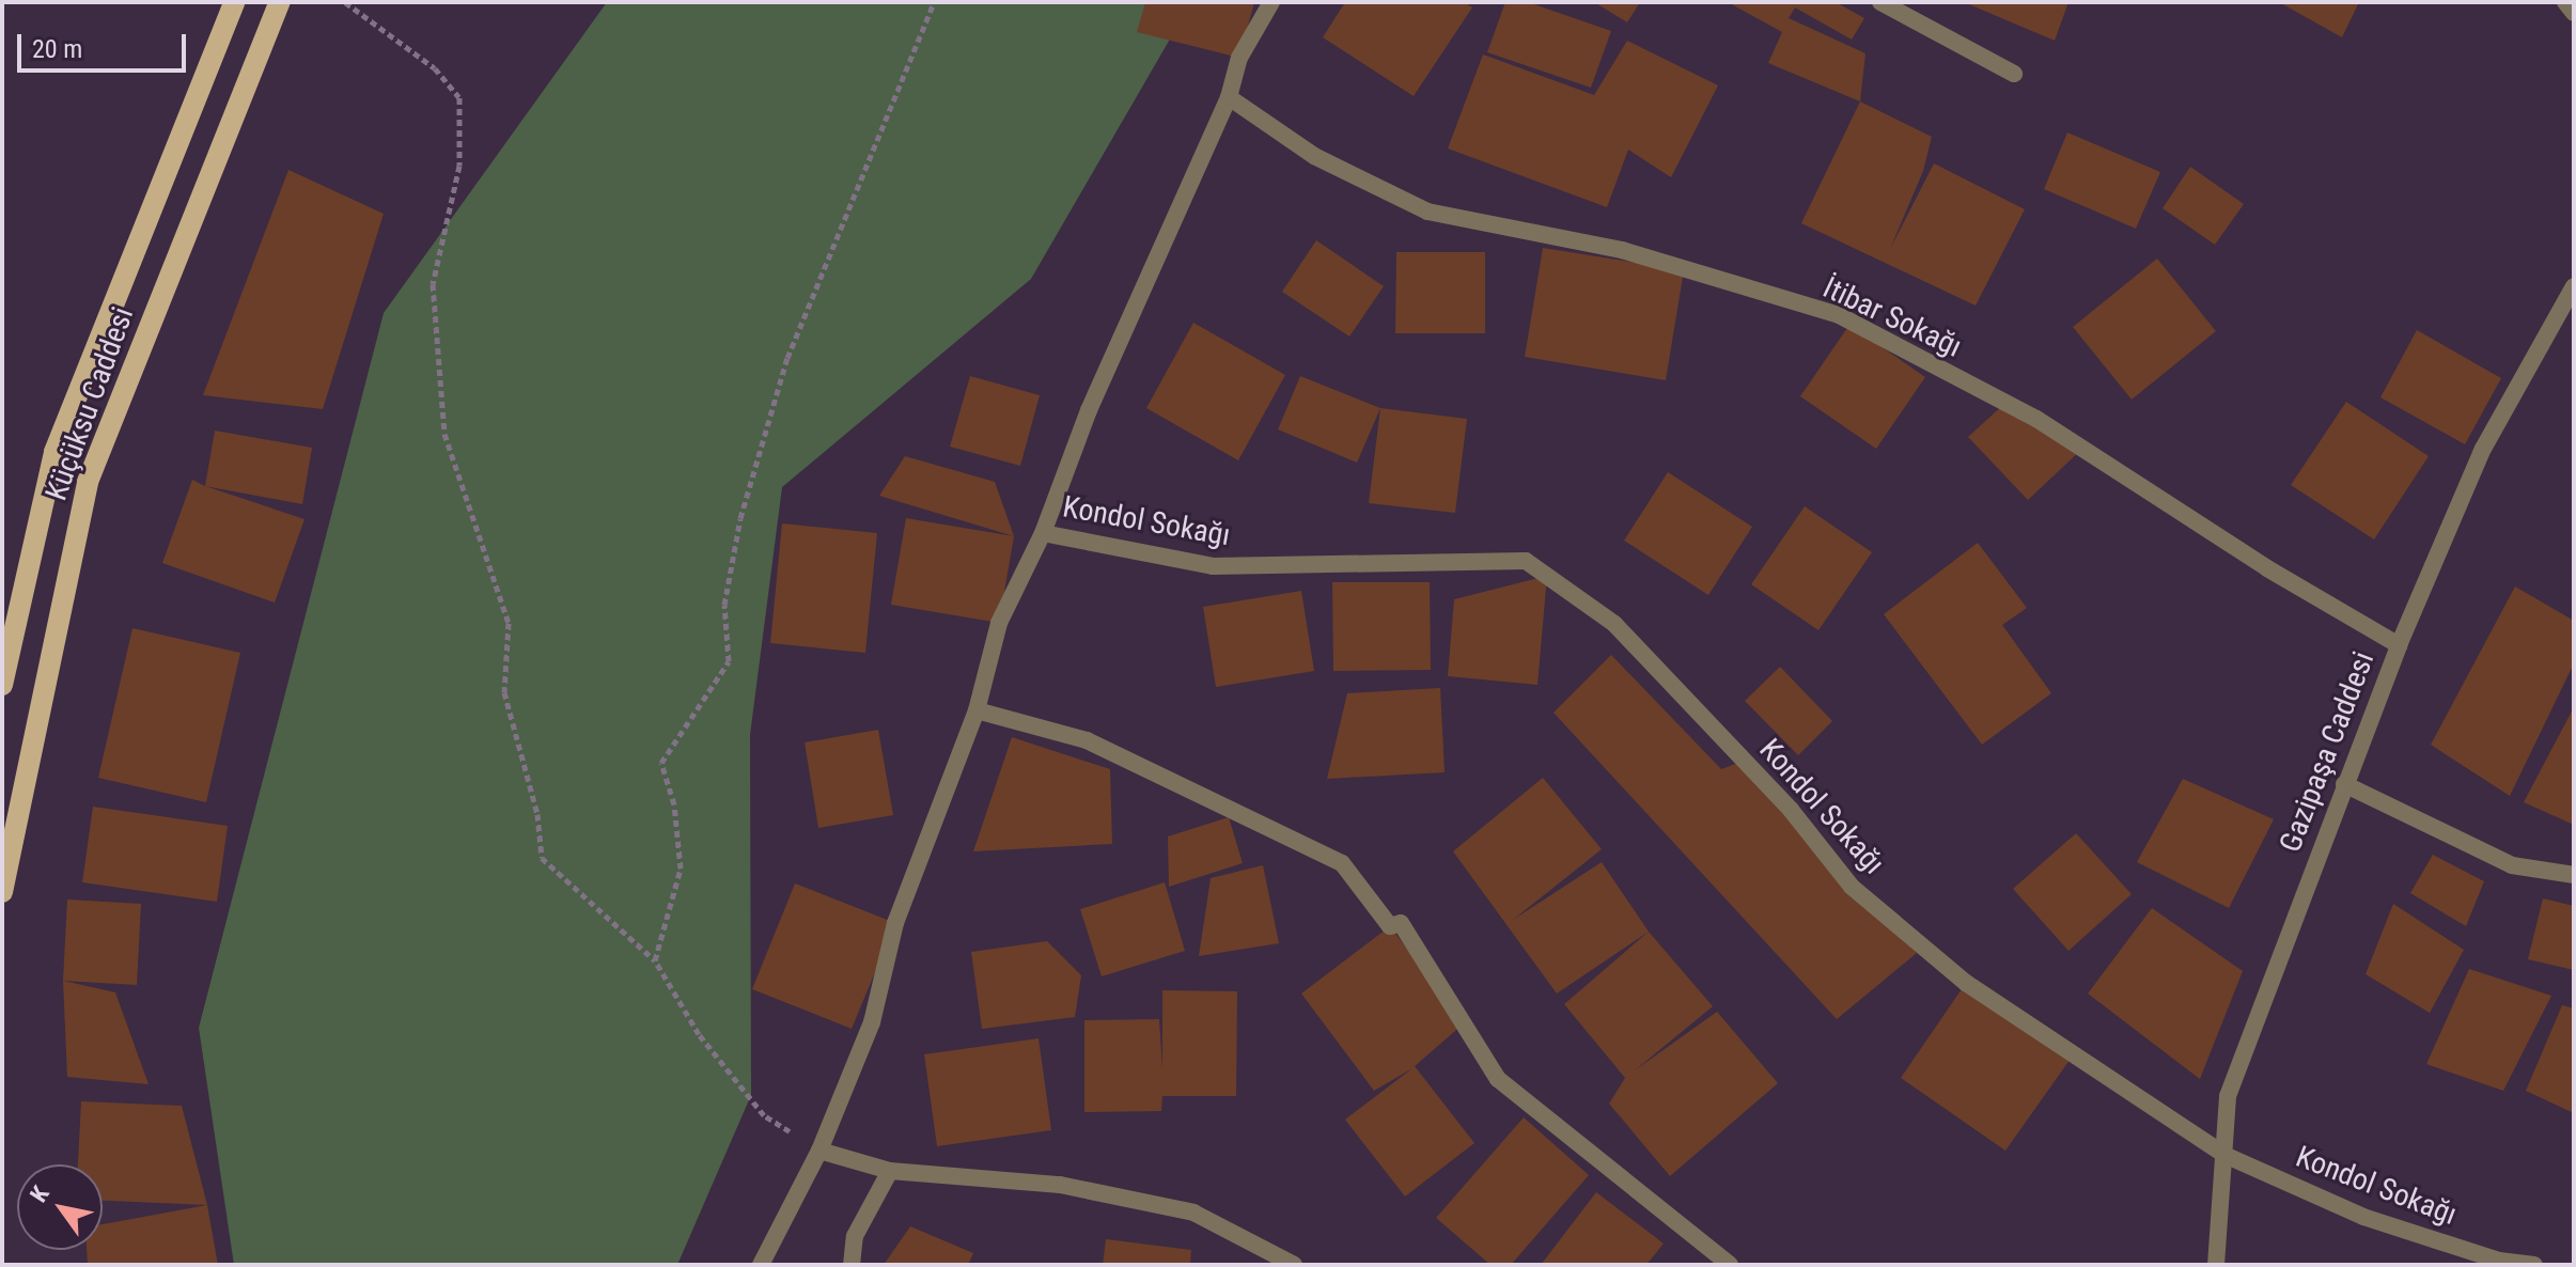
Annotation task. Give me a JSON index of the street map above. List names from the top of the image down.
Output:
{
  "streets": {
    "main road": ["Küçüksu Caddesi"],
    "street": ["İtibar Sokağı", "Kondol Sokağı", "Gazipaşa Caddesi"]
  },
  "crossings": [
    ["İtibar Sokağı", "Gazipaşa Caddesi"],
    ["Kondol Sokağı", "Gazipaşa Caddesi"]
  ],
  "scale_bar": "20 m",
  "north": "top left"
}
